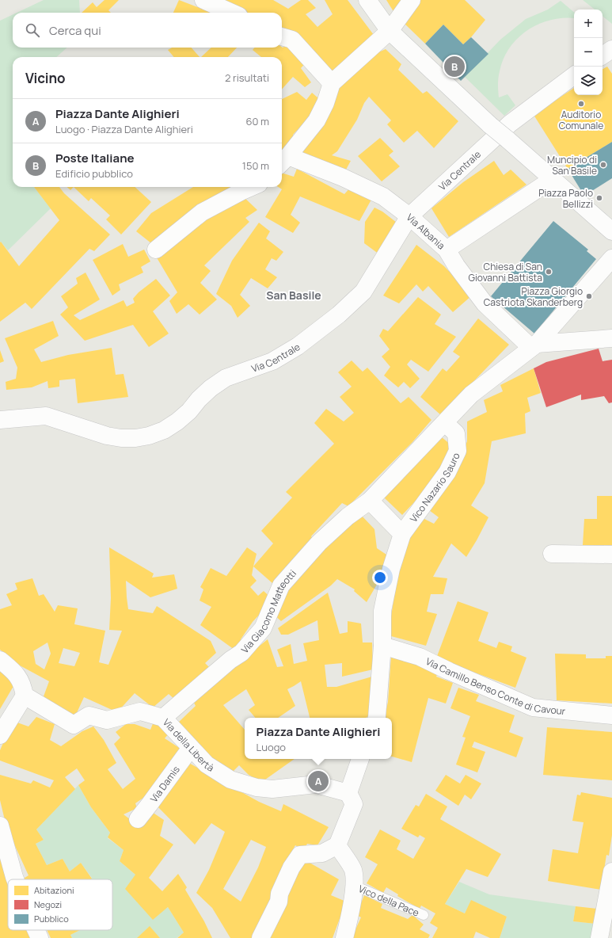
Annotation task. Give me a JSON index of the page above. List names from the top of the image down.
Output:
{
  "streets": {
    "street": [
      "Via Centrale",
      "Via Albania",
      "Vico Nazario Sauro",
      "Via Giacomo Matteotti",
      "Via Camillo Benso Conte di Cavour",
      "Via della Libertà",
      "Via Damis"
    ],
    "lane": ["Vico della Pace"]
  },
  "crossings": [
    ["Via Centrale", "Via Albania"],
    ["Via Albania", "Via Giacomo Matteotti"],
    ["Vico Nazario Sauro", "Via Giacomo Matteotti"],
    ["Via Giacomo Matteotti", "Via della Libertà"],
    ["Via della Libertà", "Via Damis"]
  ],
  "districts": ["San Basile"],
  "places": [
    "Auditorio Comunale",
    "Muncipio di San Basile",
    "Piazza Paolo Bellizzi",
    "Chiesa di San Giovanni Battista",
    "Piazza Giorgio Castriota Skanderberg"
  ],
  "legend": ["Abitazioni", "Negozi", "Pubblico"],
  "page": {
    "map_buttons": ["+", "−"],
    "search": "Cerca qui",
    "pins": ["B", "A"],
    "heading": ["Vicino", "2 risultati"],
    "list": [
      {
        "mark": "A",
        "name": "Piazza Dante Alighieri",
        "note": "Luogo · Piazza Dante Alighieri",
        "value": "60 m"
      },
      {
        "mark": "B",
        "name": "Poste Italiane",
        "note": "Edificio pubblico",
        "value": "150 m"
      }
    ],
    "popup": ["Piazza Dante Alighieri", "Luogo"]
  }
}
